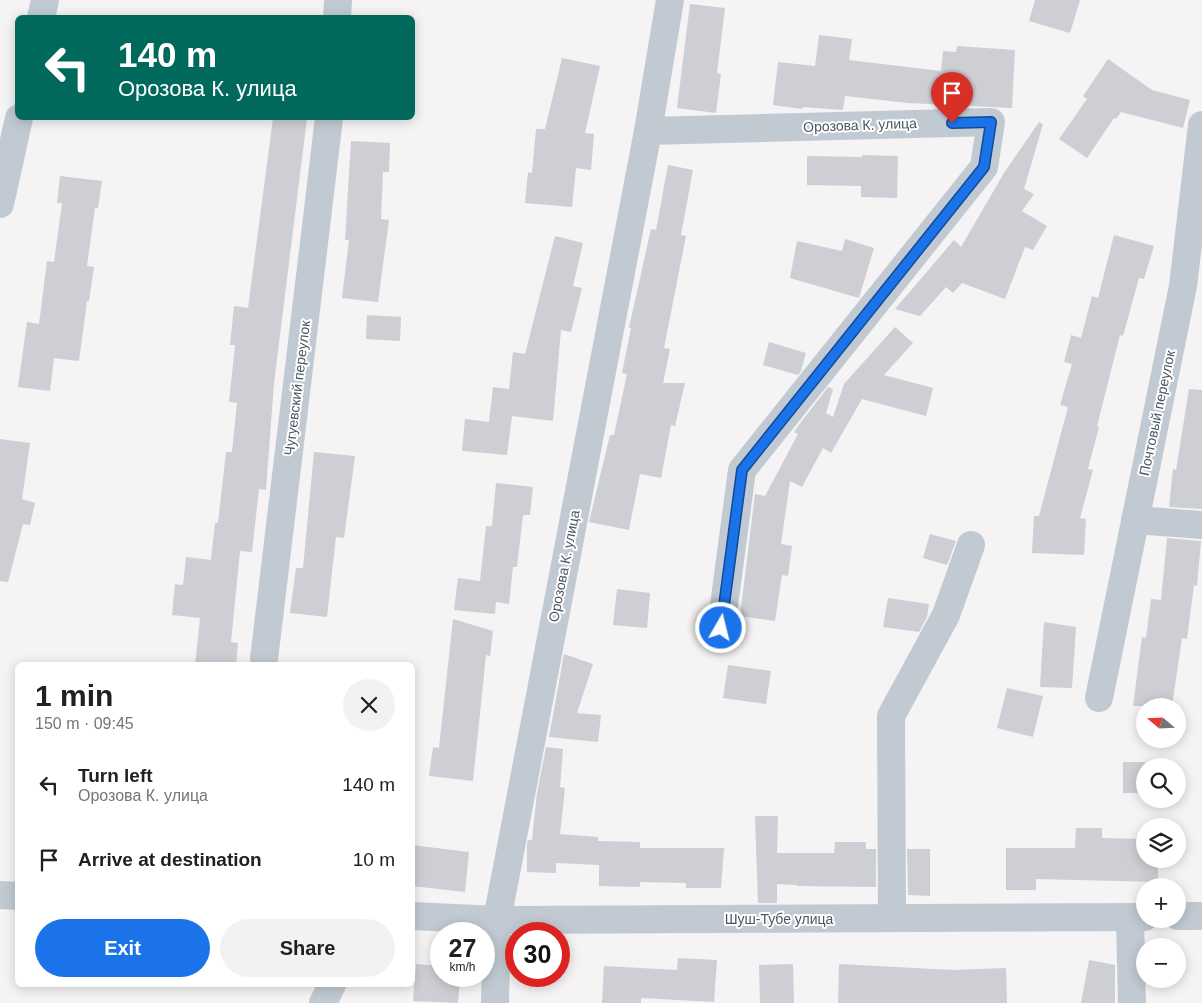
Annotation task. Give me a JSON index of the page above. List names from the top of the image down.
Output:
{
  "streets": {
    "street": [
      "Орозова К. улица",
      "Чугуевский переулок",
      "Почтовый переулок",
      "Шуш-Тубе улица"
    ]
  },
  "crossings": [
    ["Орозова К. улица", "Шуш-Тубе улица"]
  ],
  "north": "left",
  "page": {
    "turn": ["140 m", "Орозова К. улица"],
    "heading": ["1 min", "150 m · 09:45"],
    "map_buttons": ["+", "−"],
    "list": [
      {
        "name": "Turn left",
        "note": "Орозова К. улица",
        "value": "140 m"
      },
      {
        "name": "Arrive at destination",
        "value": "10 m"
      }
    ],
    "buttons": ["Exit", "Share"],
    "speed": "27 km/h",
    "limit": "30"
  }
}
